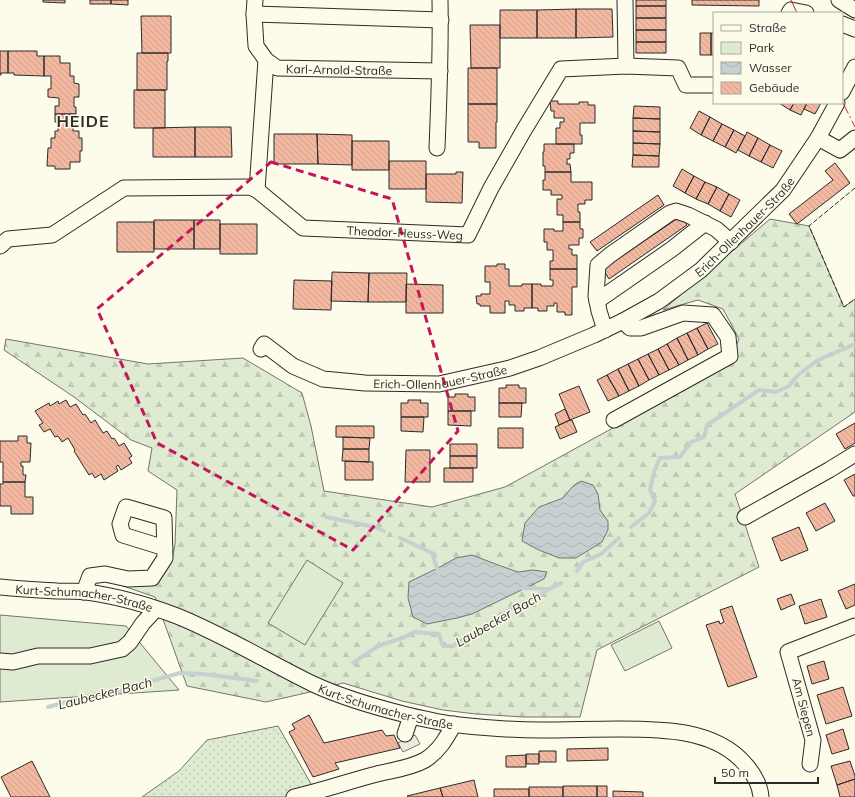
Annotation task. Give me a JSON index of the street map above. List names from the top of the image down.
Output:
{
  "streets": {
    "street": [
      "Karl-Arnold-Straße",
      "Erich-Ollenhauer-Straße",
      "Theodor-Heuss-Weg",
      "Kurt-Schumacher-Straße",
      "Am Siepen"
    ]
  },
  "districts": ["HEIDE"],
  "water": ["Laubecker Bach"],
  "legend": [
    "Straße",
    "Park",
    "Wasser",
    "Gebäude"
  ],
  "scale_bar": "50 m"
}
